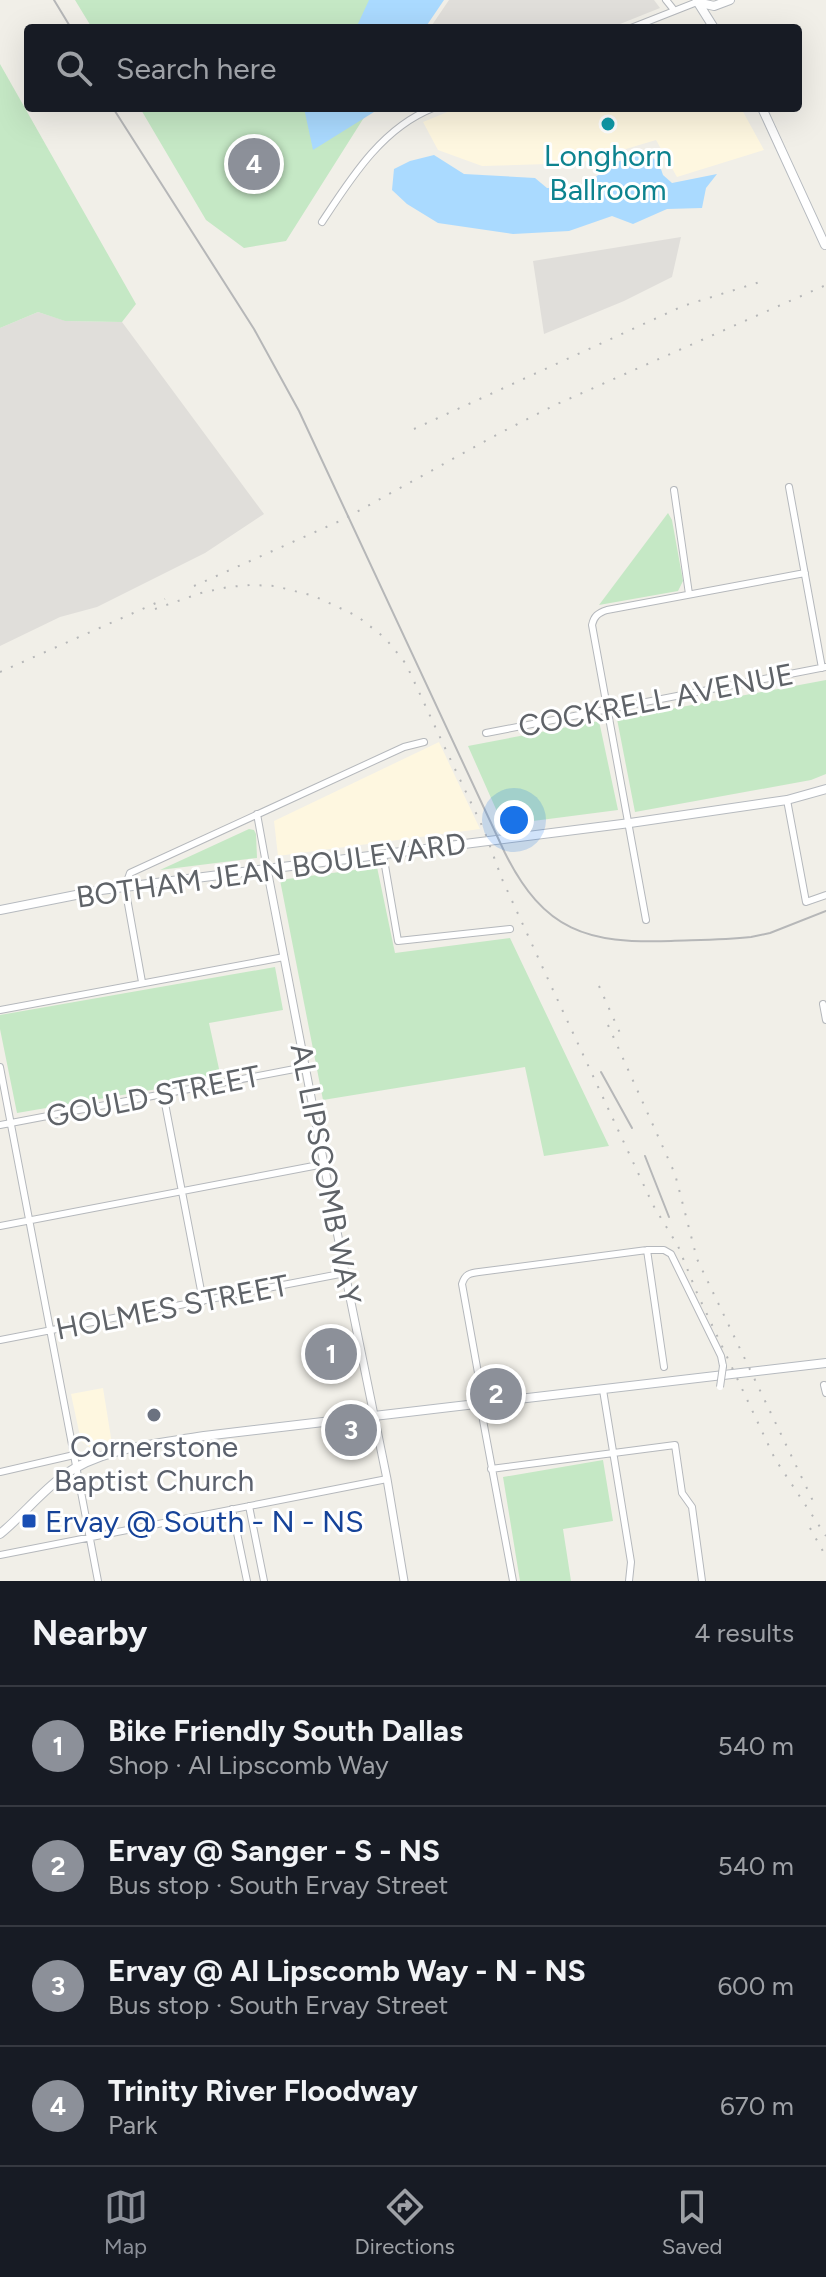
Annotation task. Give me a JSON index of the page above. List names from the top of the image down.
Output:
{
  "streets": {
    "main road": ["BOTHAM JEAN BOULEVARD"],
    "street": [
      "COCKRELL AVENUE",
      "GOULD STREET",
      "AL LIPSCOMB WAY",
      "HOLMES STREET"
    ]
  },
  "crossings": [
    ["BOTHAM JEAN BOULEVARD", "AL LIPSCOMB WAY"],
    ["GOULD STREET", "AL LIPSCOMB WAY"],
    ["AL LIPSCOMB WAY", "HOLMES STREET"]
  ],
  "places": {
    "other": ["Longhorn Ballroom", "Cornerstone Baptist Church"],
    "transit": ["Ervay @ South - N - NS"]
  },
  "page": {
    "search": "Search here",
    "pins": [
      "4",
      "1",
      "2",
      "3"
    ],
    "heading": ["Nearby", "4 results"],
    "list": [
      {
        "mark": "1",
        "name": "Bike Friendly South Dallas",
        "note": "Shop · Al Lipscomb Way",
        "value": "540 m"
      },
      {
        "mark": "2",
        "name": "Ervay @ Sanger - S - NS",
        "note": "Bus stop · South Ervay Street",
        "value": "540 m"
      },
      {
        "mark": "3",
        "name": "Ervay @ Al Lipscomb Way - N - NS",
        "note": "Bus stop · South Ervay Street",
        "value": "600 m"
      },
      {
        "mark": "4",
        "name": "Trinity River Floodway",
        "note": "Park",
        "value": "670 m"
      }
    ],
    "nav": ["Map", "Directions", "Saved"]
  }
}
